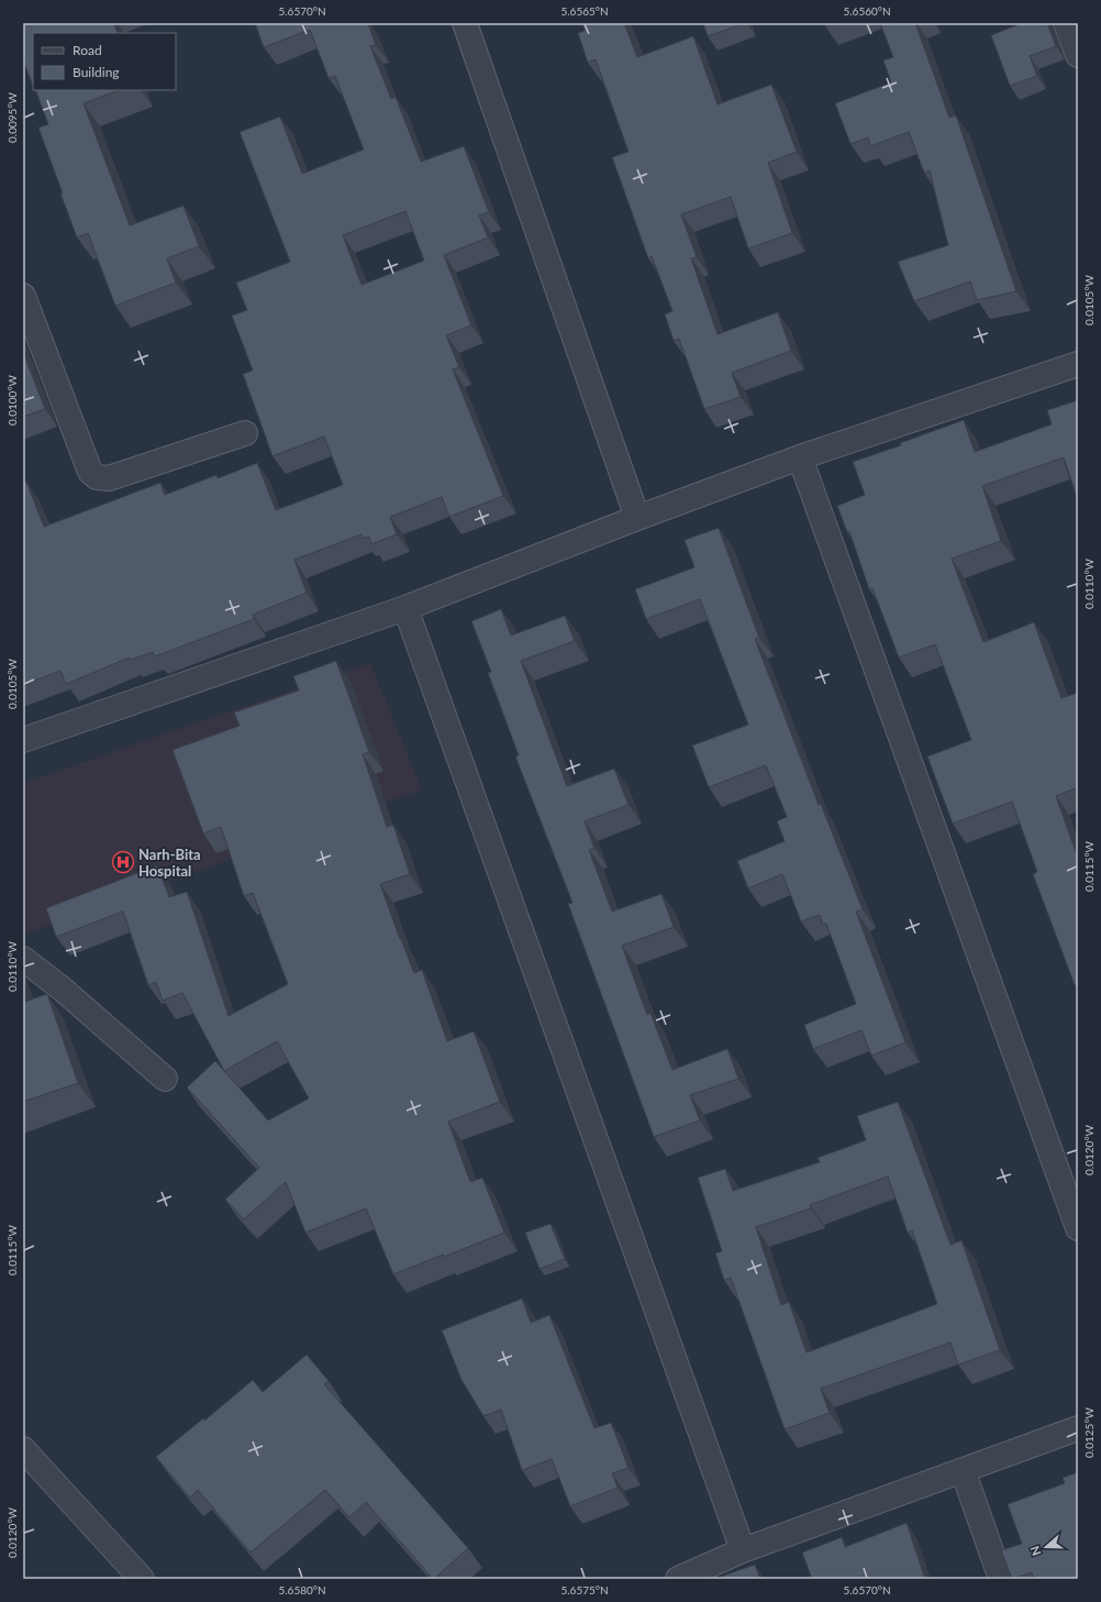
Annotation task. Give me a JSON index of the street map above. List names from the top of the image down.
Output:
{
  "places": {
    "hospital": ["Narh-Bita Hospital"]
  },
  "legend": ["Road", "Building"],
  "north": "left",
  "coordinates": [
    "5.6570°N",
    "5.6565°N",
    "5.6560°N",
    "0.0095°W",
    "0.0105°W",
    "0.0100°W",
    "0.0110°W",
    "0.0115°W",
    "0.0120°W",
    "0.0125°W",
    "5.6580°N",
    "5.6575°N"
  ]
}
